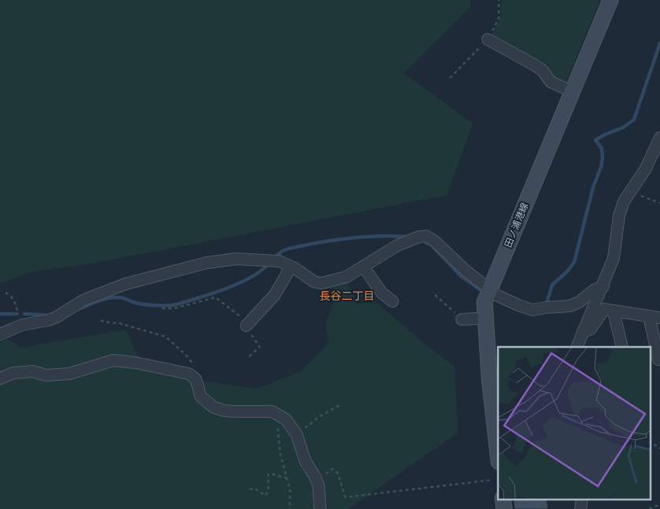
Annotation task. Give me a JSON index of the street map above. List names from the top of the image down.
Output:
{
  "streets": {
    "main road": ["田ノ浦港線"]
  },
  "districts": ["長谷二丁目"]
}
